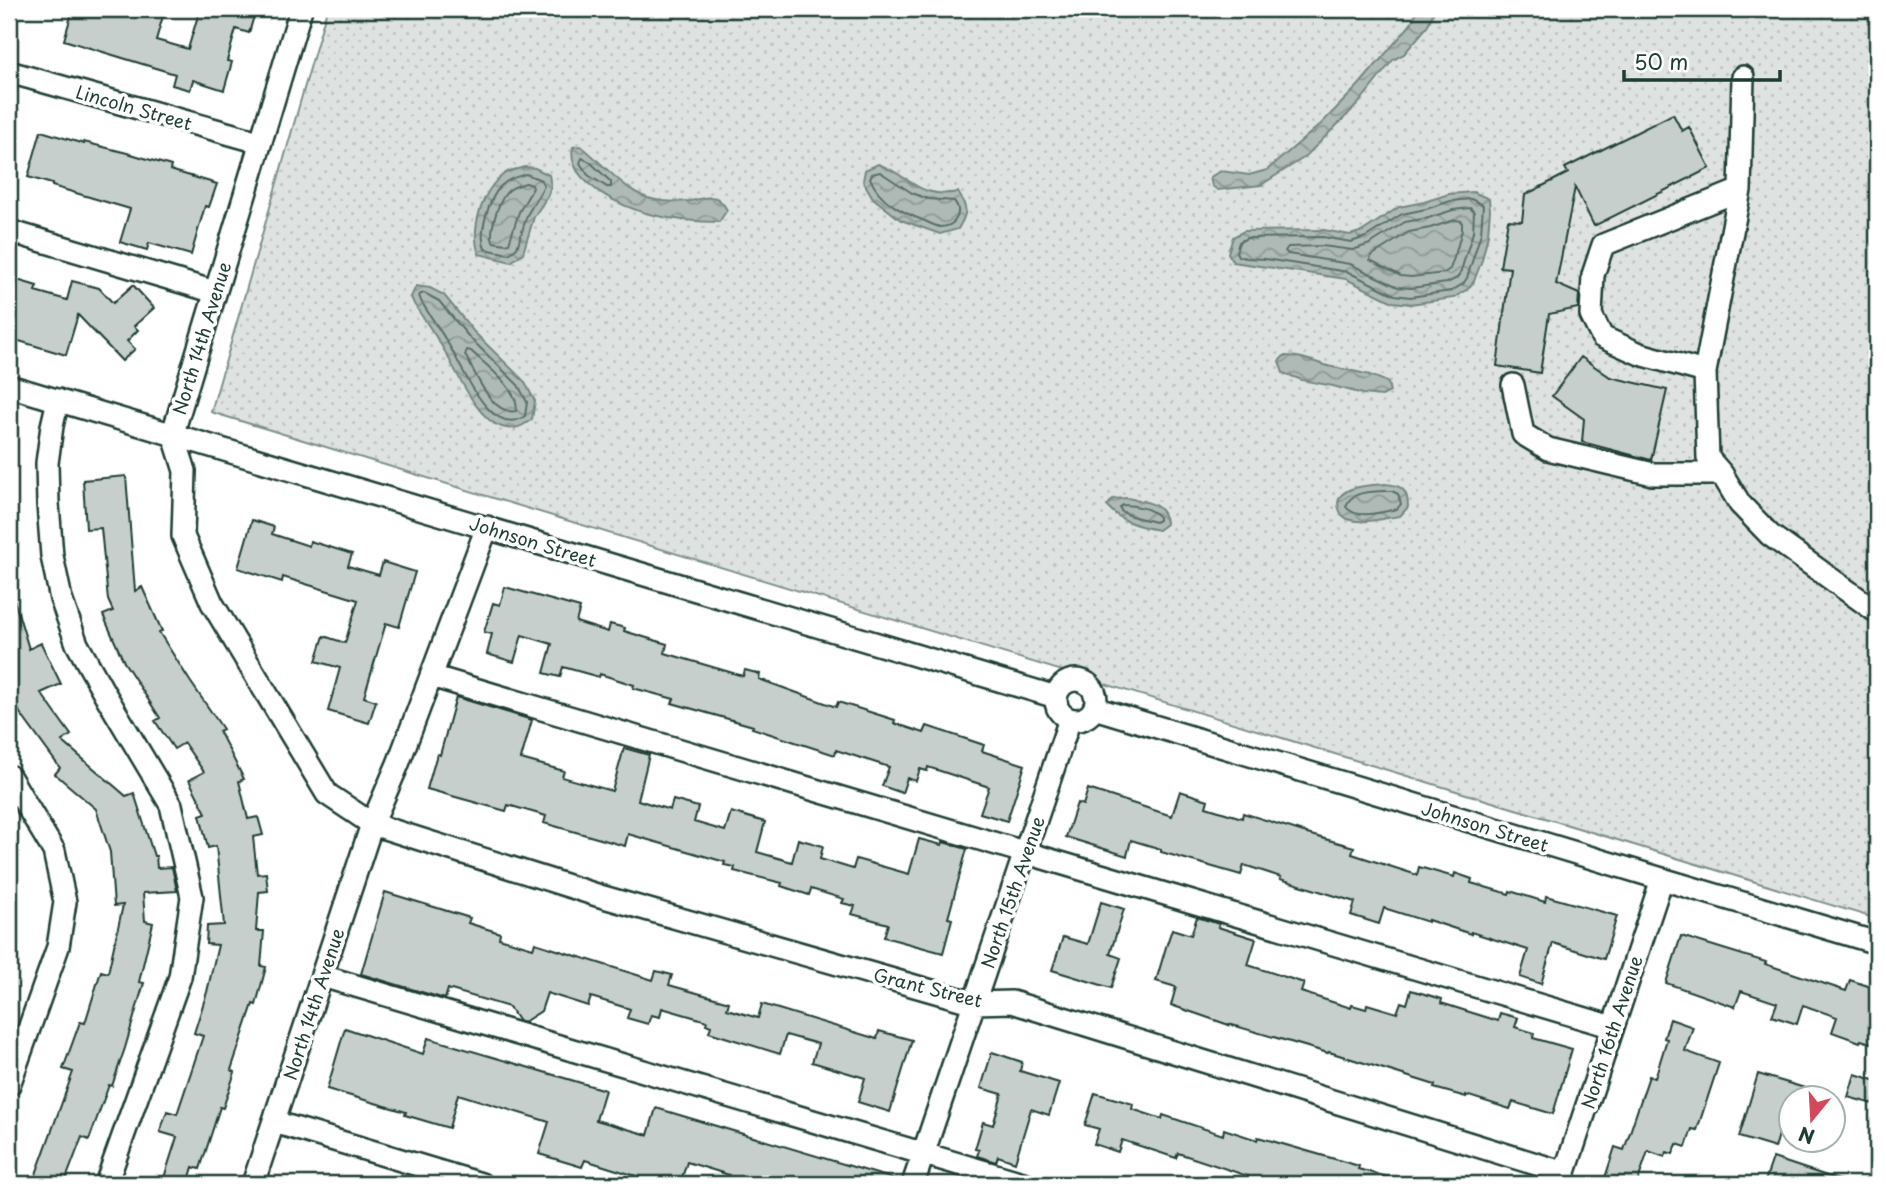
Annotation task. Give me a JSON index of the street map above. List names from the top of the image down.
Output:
{
  "streets": {
    "street": [
      "Lincoln Street",
      "North 14th Avenue",
      "Johnson Street",
      "North 15th Avenue",
      "Grant Street",
      "North 16th Avenue"
    ]
  },
  "crossings": [
    ["Lincoln Street", "North 14th Avenue"],
    ["North 14th Avenue", "Johnson Street"],
    ["North 14th Avenue", "Grant Street"],
    ["Johnson Street", "North 15th Avenue"],
    ["Johnson Street", "North 16th Avenue"],
    ["North 15th Avenue", "Grant Street"],
    ["Grant Street", "North 16th Avenue"]
  ],
  "scale_bar": "50 m",
  "north": "bottom"
}
